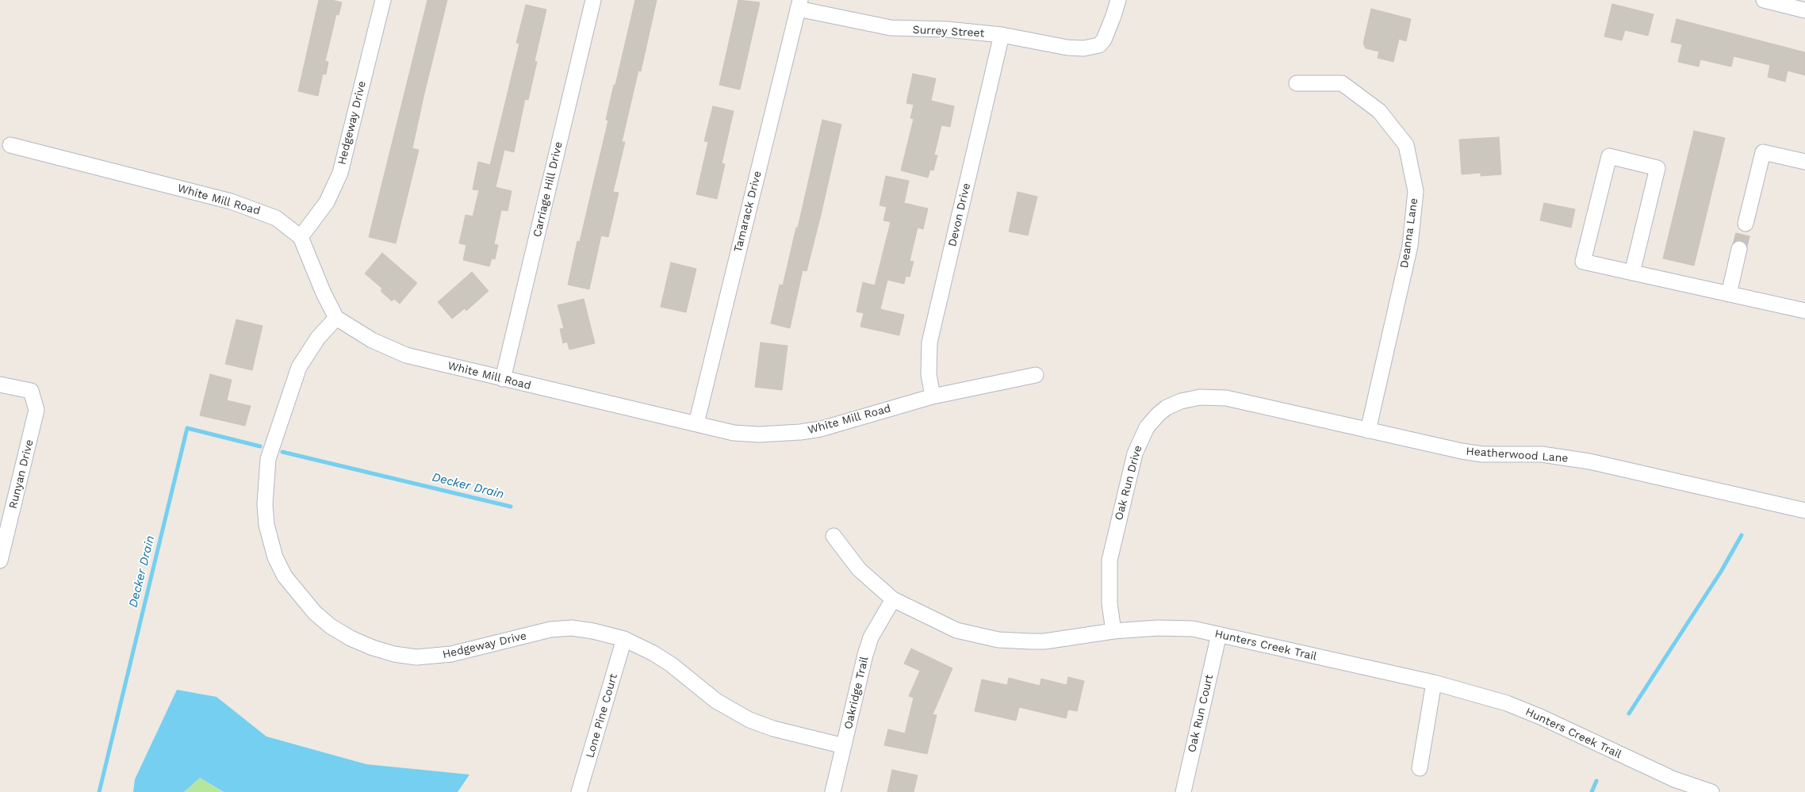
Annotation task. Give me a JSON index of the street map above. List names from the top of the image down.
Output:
{
  "streets": {
    "street": [
      "Surrey Street",
      "Hedgeway Drive",
      "Carriage Hill Drive",
      "White Mill Road",
      "Tamarack Drive",
      "Devon Drive",
      "Deanna Lane",
      "Heatherwood Lane",
      "Runyan Drive",
      "Oak Run Drive",
      "Hunters Creek Trail",
      "Oakridge Trail",
      "Oak Run Court",
      "Lone Pine Court"
    ]
  },
  "crossings": [
    ["Surrey Street", "Tamarack Drive"],
    ["Surrey Street", "Devon Drive"],
    ["Hedgeway Drive", "White Mill Road"],
    ["Hedgeway Drive", "Oakridge Trail"],
    ["Hedgeway Drive", "Lone Pine Court"],
    ["Carriage Hill Drive", "White Mill Road"],
    ["White Mill Road", "Tamarack Drive"],
    ["White Mill Road", "Devon Drive"],
    ["Deanna Lane", "Heatherwood Lane"],
    ["Heatherwood Lane", "Oak Run Drive"],
    ["Oak Run Drive", "Hunters Creek Trail"],
    ["Hunters Creek Trail", "Oakridge Trail"],
    ["Hunters Creek Trail", "Oak Run Court"]
  ],
  "water": ["Decker Drain"]
}
